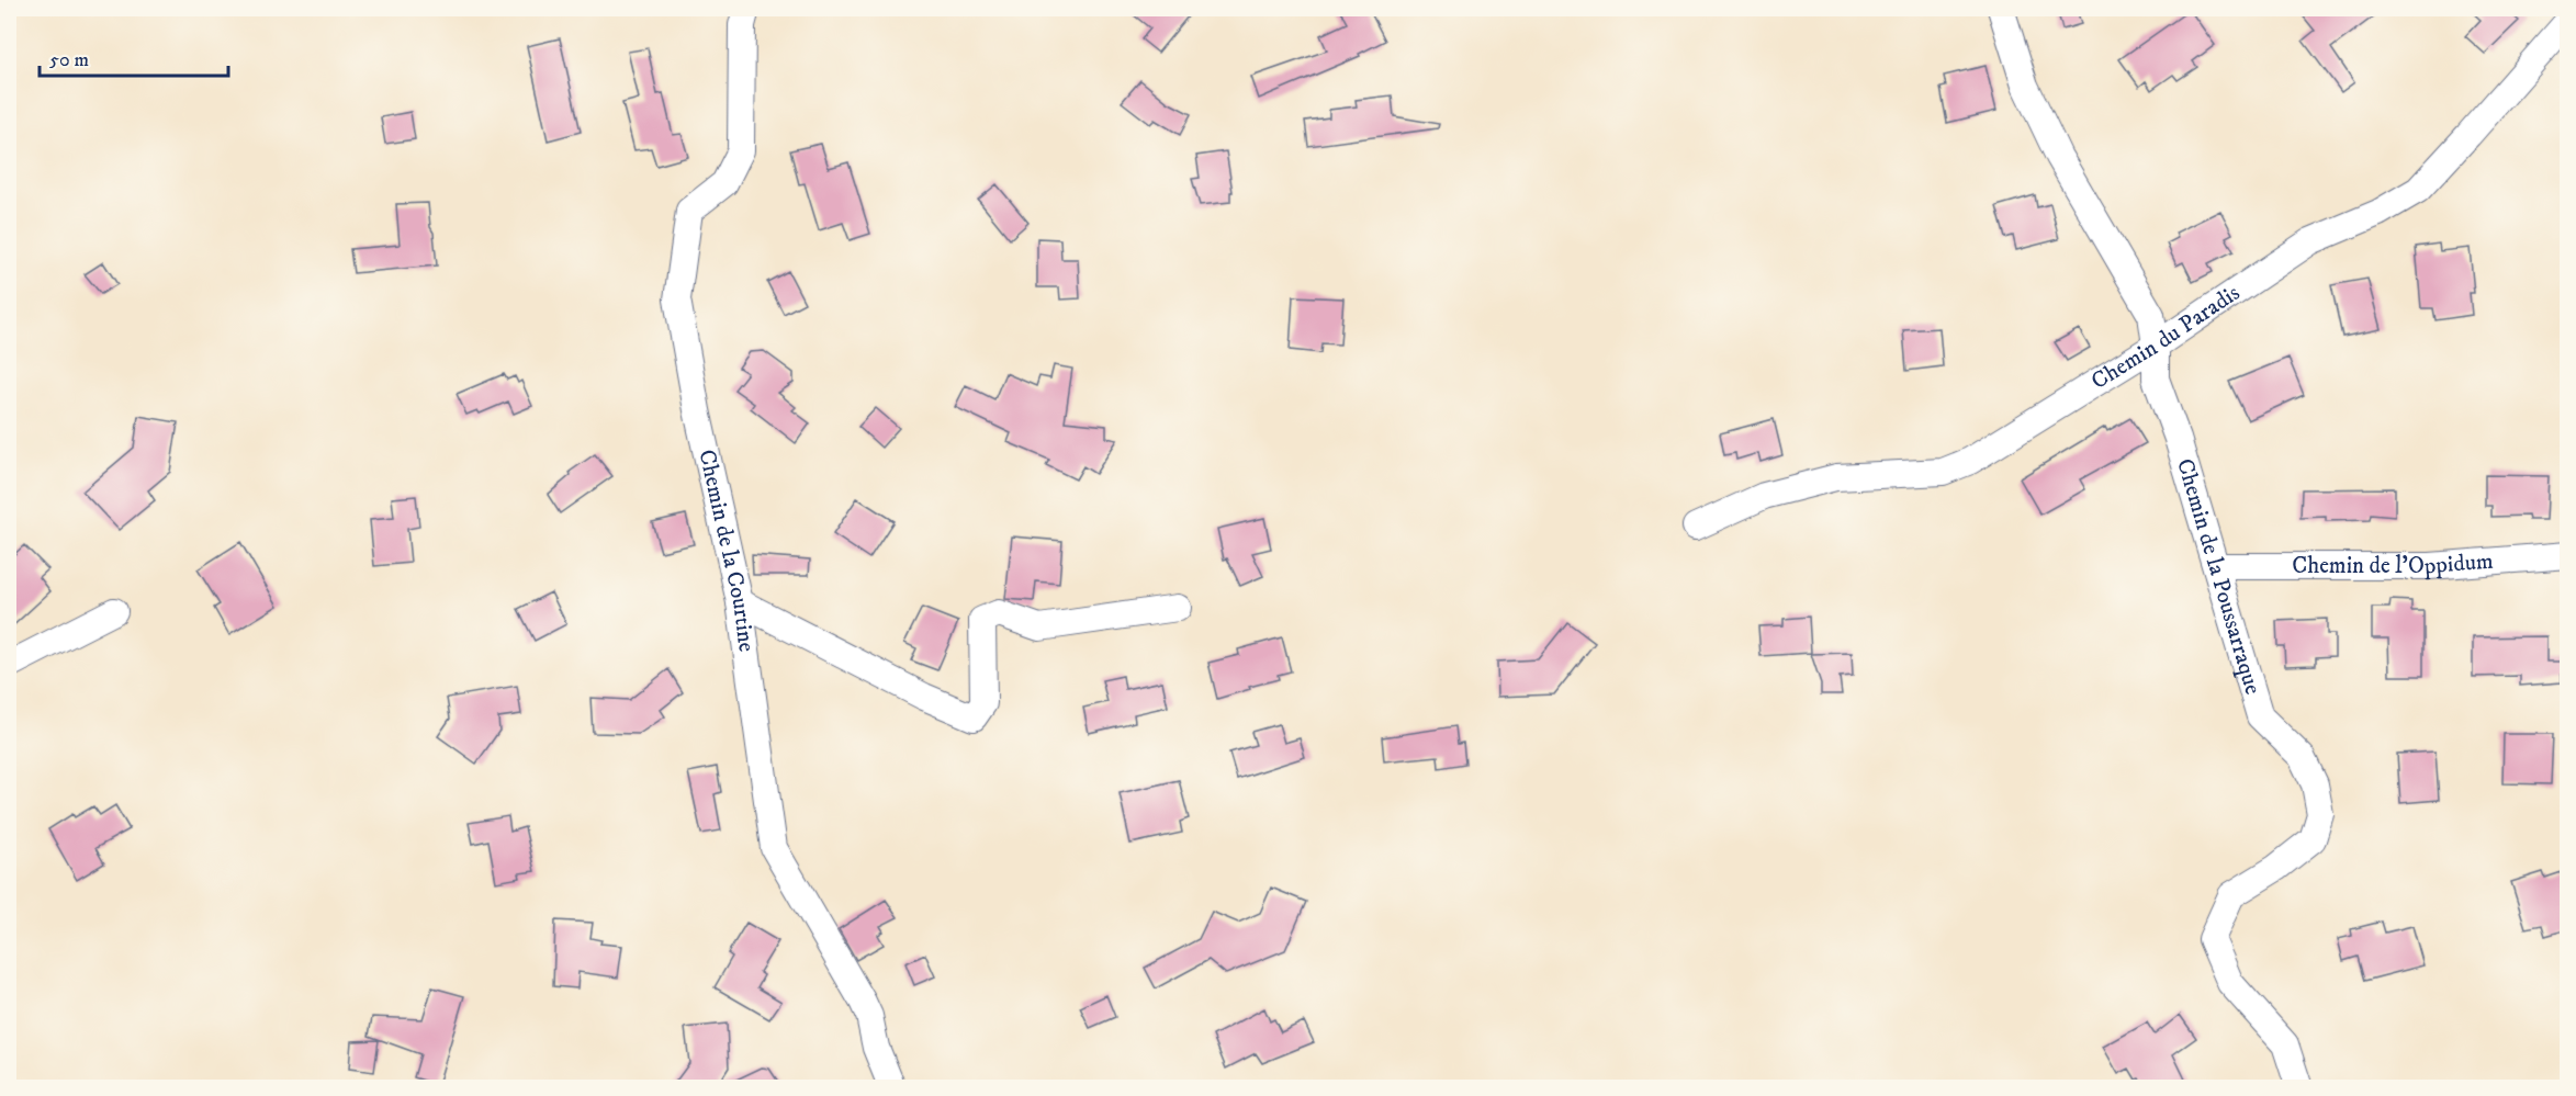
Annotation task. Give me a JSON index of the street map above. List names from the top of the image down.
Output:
{
  "streets": {
    "street": [
      "Chemin du Paradis",
      "Chemin de la Courtine",
      "Chemin de l'Oppidum",
      "Chemin de la Poussarraque"
    ]
  },
  "crossings": [
    ["Chemin du Paradis", "Chemin de la Poussarraque"],
    ["Chemin de l'Oppidum", "Chemin de la Poussarraque"]
  ],
  "scale_bar": "50 m"
}
